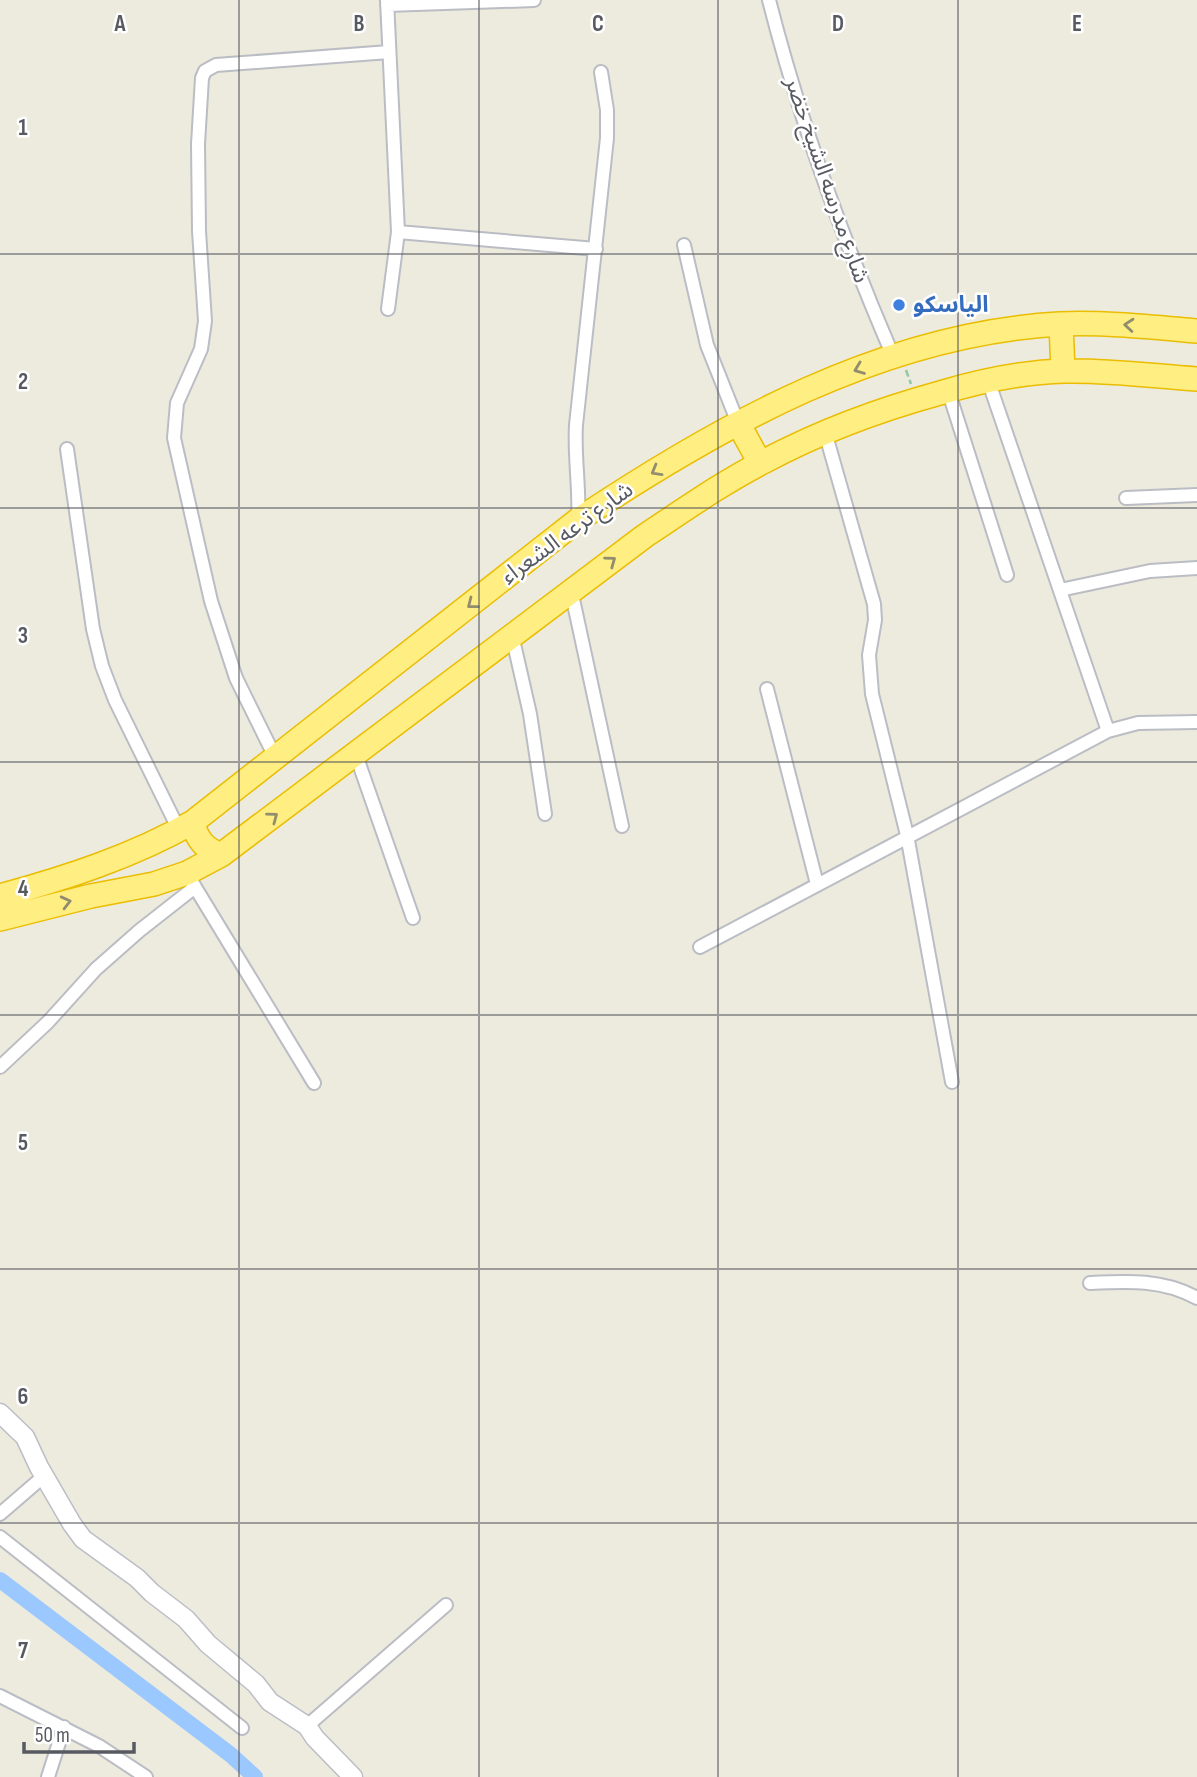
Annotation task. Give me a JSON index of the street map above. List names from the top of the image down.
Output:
{
  "streets": {
    "highway": ["شارع ترعه الشعراء"],
    "street": ["شارع مدرسه الشيخ خضر"]
  },
  "crossings": [
    ["شارع مدرسه الشيخ خضر", "شارع ترعه الشعراء"]
  ],
  "places": ["الياسكو"],
  "scale_bar": "50 m",
  "grid": {
    "columns": [
      "A",
      "B",
      "C",
      "D",
      "E"
    ],
    "rows": [
      "1",
      "2",
      "3",
      "4",
      "5",
      "6",
      "7"
    ]
  }
}
